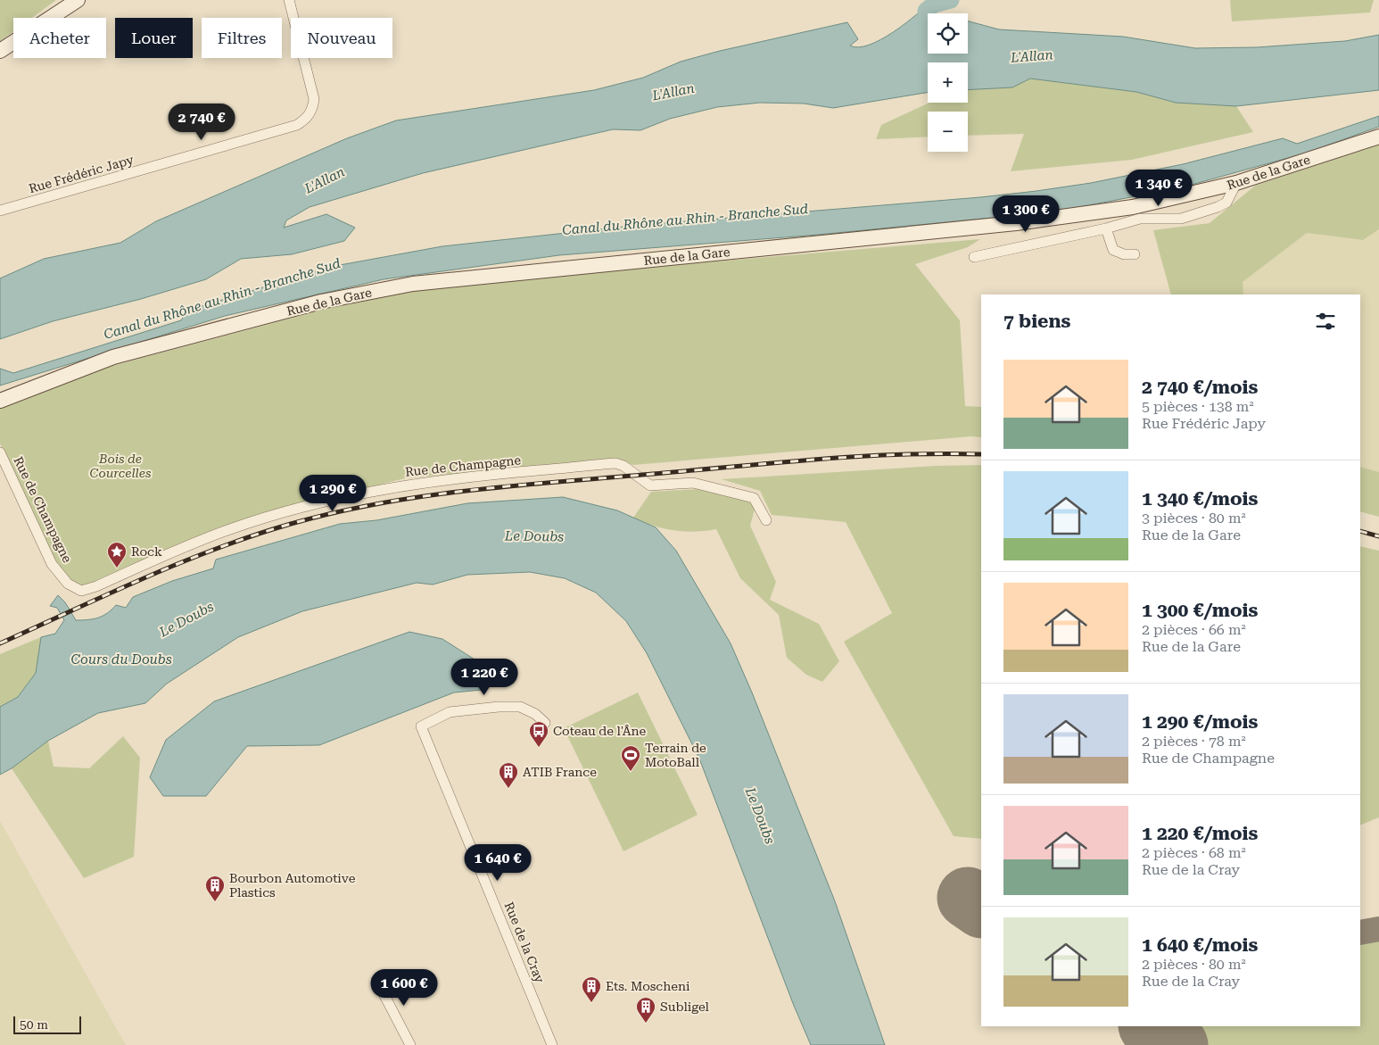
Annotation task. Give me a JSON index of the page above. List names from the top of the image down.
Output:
{
  "streets": {
    "main road": ["Rue de la Gare"],
    "street": ["Rue Frédéric Japy", "Rue de Champagne", "Rue de la Cray"]
  },
  "water": [
    "L'Allan",
    "Canal du Rhône au Rhin - Branche Sud",
    "Le Doubs",
    "Cours du Doubs"
  ],
  "parks": ["Bois de Courcelles"],
  "places": {
    "place": ["Rock"],
    "bus stop": ["Coteau de l'Âne"],
    "sports": ["Terrain de MotoBall"],
    "building": [
      "ATIB France",
      "Bourbon Automotive Plastics",
      "Ets. Moscheni",
      "Subligel"
    ]
  },
  "scale_bar": "50 m",
  "page": {
    "map_buttons": ["+", "−"],
    "chip": [
      "Acheter",
      "Louer",
      "Filtres",
      "Nouveau"
    ],
    "price": [
      "2 740 €",
      "1 340 €",
      "1 300 €",
      "1 290 €",
      "1 220 €",
      "1 640 €",
      "1 600 €"
    ],
    "heading": "7 biens",
    "list": [
      {
        "name": "2 740 €/mois",
        "note": "5 pièces · 138 m² · Rue Frédéric Japy"
      },
      {
        "name": "1 340 €/mois",
        "note": "3 pièces · 80 m² · Rue de la Gare"
      },
      {
        "name": "1 300 €/mois",
        "note": "2 pièces · 66 m² · Rue de la Gare"
      },
      {
        "name": "1 290 €/mois",
        "note": "2 pièces · 78 m² · Rue de Champagne"
      },
      {
        "name": "1 220 €/mois",
        "note": "2 pièces · 68 m² · Rue de la Cray"
      },
      {
        "name": "1 640 €/mois",
        "note": "2 pièces · 80 m² · Rue de la Cray"
      }
    ],
    "scale": "50 m"
  }
}
